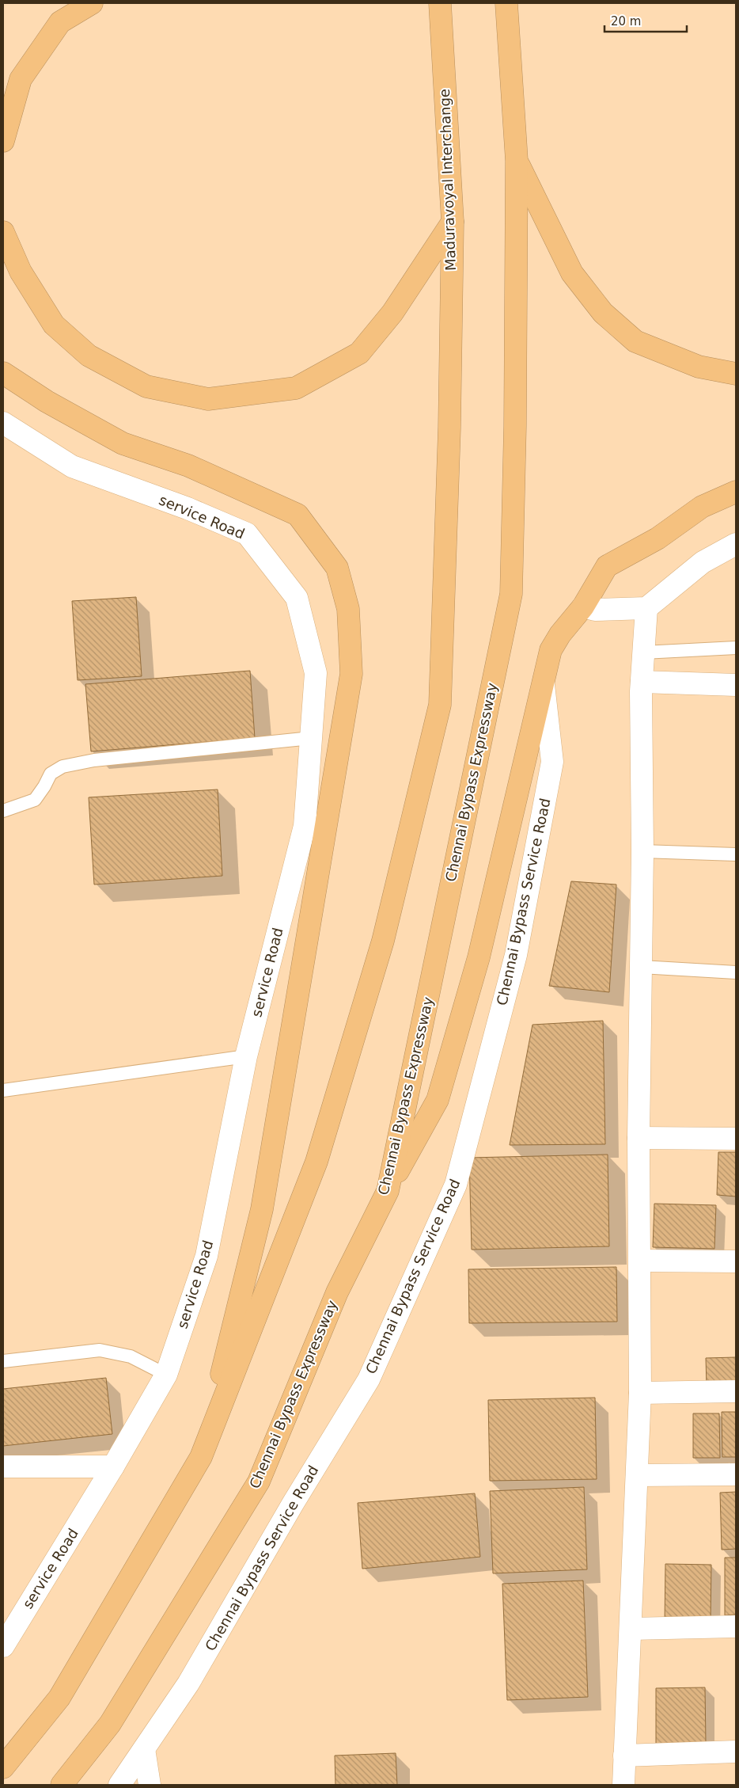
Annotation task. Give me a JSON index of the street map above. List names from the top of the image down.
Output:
{
  "streets": {
    "highway": ["Maduravoyal Interchange", "Chennai Bypass Expressway"],
    "street": ["service Road", "Chennai Bypass Service Road"]
  },
  "scale_bar": "20 m"
}
